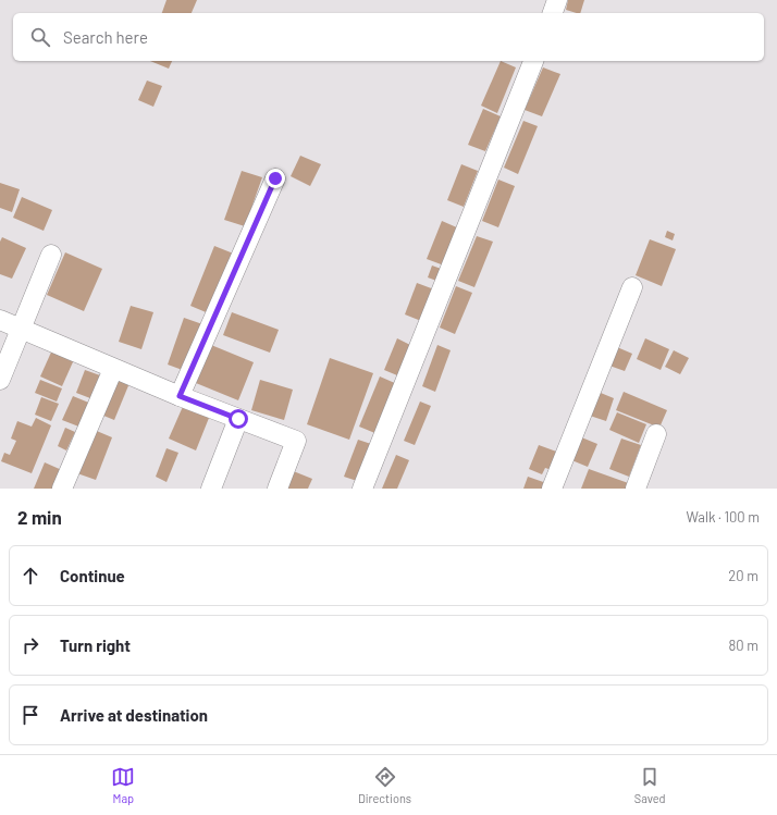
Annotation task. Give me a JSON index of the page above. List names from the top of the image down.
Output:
{
  "page": {
    "search": "Search here",
    "heading": ["2 min", "Walk · 100 m"],
    "list": [
      ["Continue", "20 m"],
      ["Turn right", "80 m"],
      "Arrive at destination"
    ],
    "nav": ["Map", "Directions", "Saved"]
  }
}
